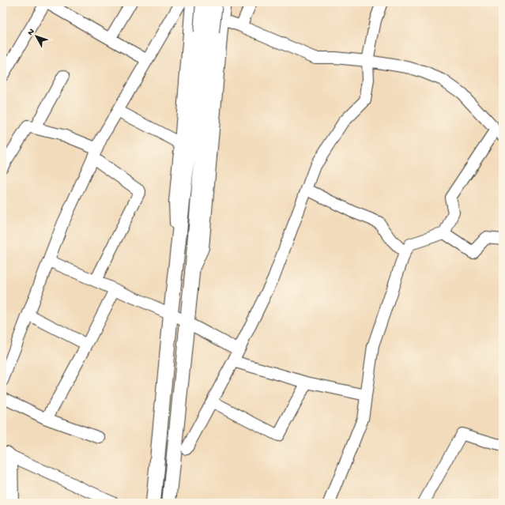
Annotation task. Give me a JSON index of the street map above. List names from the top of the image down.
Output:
{
  "north": "top left"
}
